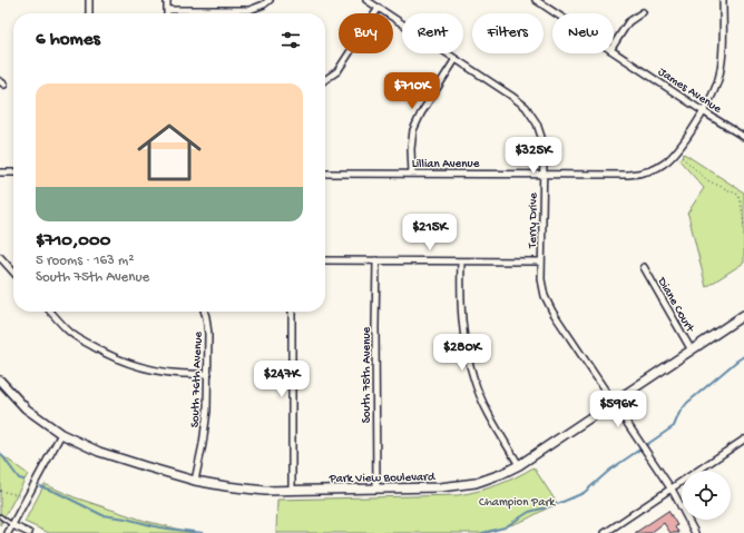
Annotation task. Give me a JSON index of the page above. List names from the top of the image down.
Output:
{
  "streets": {
    "street": [
      "James Avenue",
      "Lillian Avenue",
      "Terry Drive",
      "Diane Court",
      "South 75th Avenue",
      "South 76th Avenue",
      "Park View Boulevard"
    ]
  },
  "crossings": [
    ["James Avenue", "Lillian Avenue"],
    ["Lillian Avenue", "Terry Drive"],
    ["Terry Drive", "Park View Boulevard"],
    ["Diane Court", "Park View Boulevard"],
    ["South 75th Avenue", "Park View Boulevard"],
    ["South 76th Avenue", "Park View Boulevard"]
  ],
  "parks": ["Champion Park"],
  "page": {
    "chip": [
      "Buy",
      "Rent",
      "Filters",
      "New"
    ],
    "heading": "6 homes",
    "list": [
      {
        "name": "$710,000",
        "note": "5 rooms · 163 m² · South 75th Avenue"
      }
    ],
    "price": [
      "$710K",
      "$325K",
      "$215K",
      "$280K",
      "$247K",
      "$596K"
    ]
  }
}
